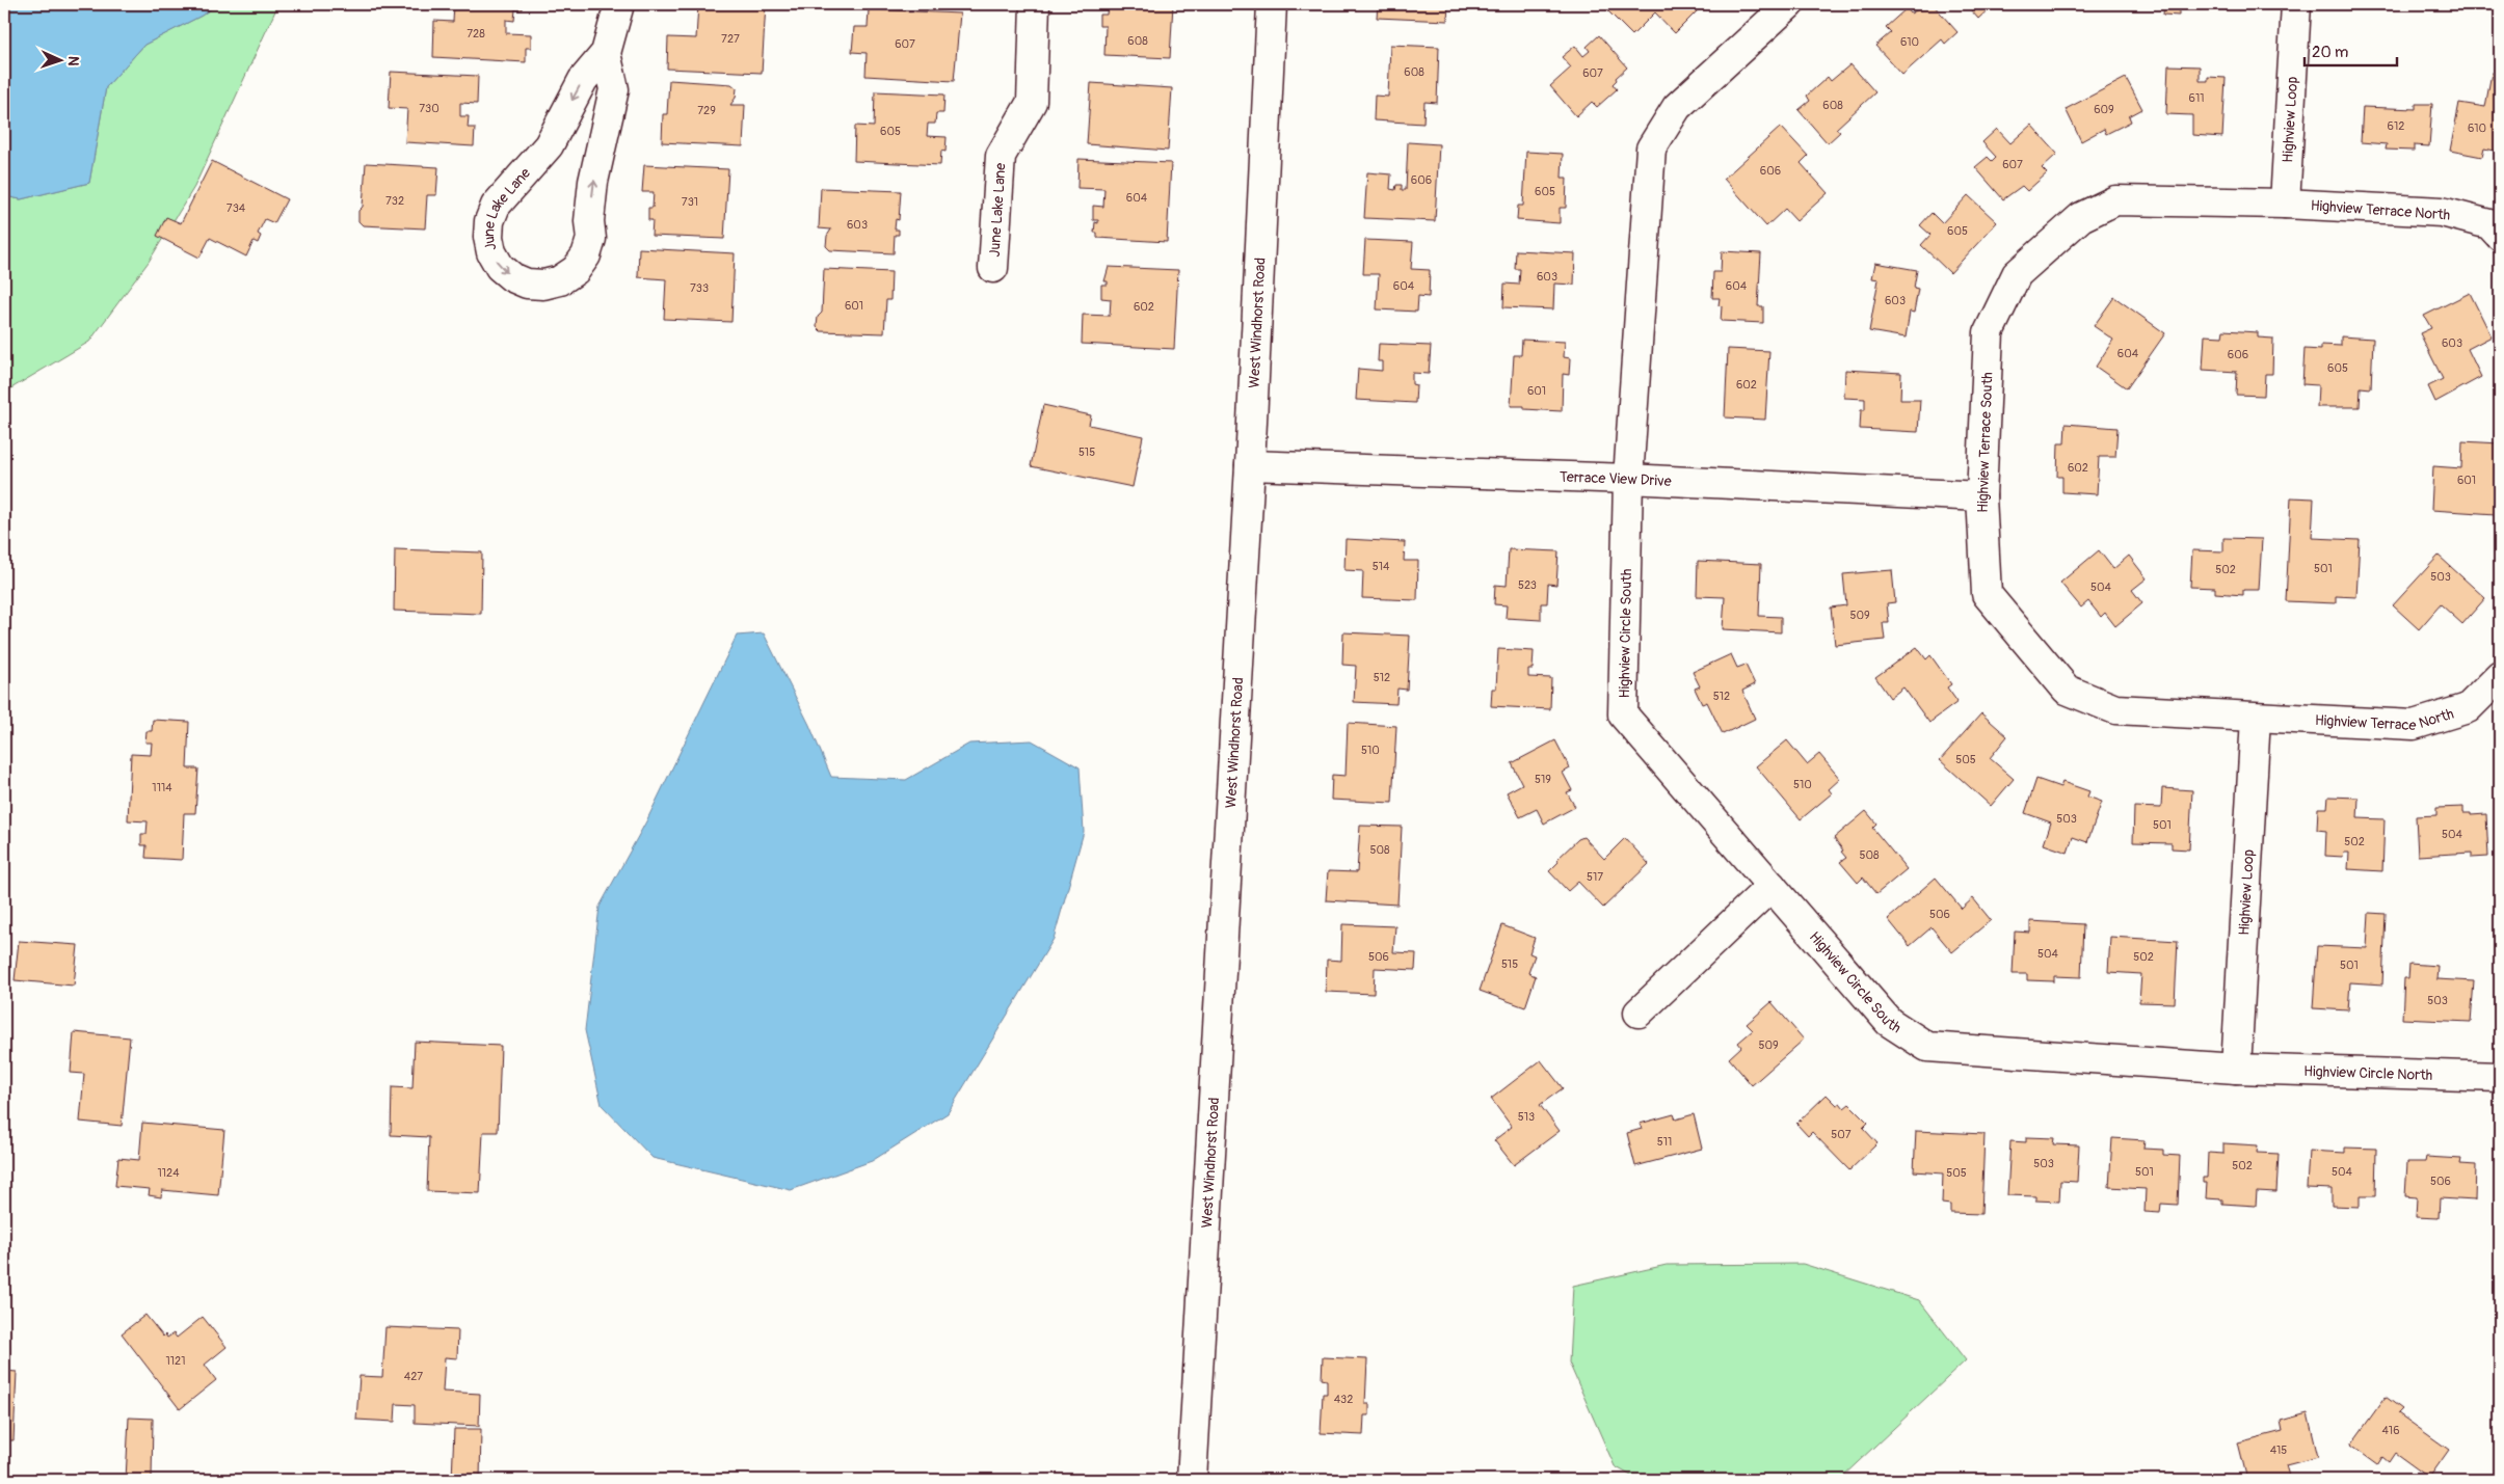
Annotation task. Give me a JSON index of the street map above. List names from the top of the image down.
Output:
{
  "streets": {
    "street": [
      "Highview Loop",
      "June Lake Lane",
      "Highview Terrace North",
      "West Windhorst Road",
      "Highview Terrace South",
      "Terrace View Drive",
      "Highview Circle South",
      "Highview Circle North"
    ]
  },
  "crossings": [
    ["Highview Loop", "Highview Terrace North"],
    ["Highview Loop", "Highview Terrace South"],
    ["Highview Loop", "Highview Circle South"],
    ["Highview Loop", "Highview Circle North"],
    ["Highview Terrace North", "Highview Terrace South"],
    ["West Windhorst Road", "Terrace View Drive"],
    ["Highview Terrace South", "Terrace View Drive"],
    ["Terrace View Drive", "Highview Circle South"],
    ["Highview Circle South", "Highview Circle North"]
  ],
  "house_numbers": [
    "728",
    "727",
    "608",
    "610",
    "607",
    "608",
    "607",
    "611",
    "608",
    "730",
    "609",
    "729",
    "612",
    "610",
    "605",
    "607",
    "606",
    "606",
    "605",
    "604",
    "732",
    "731",
    "734",
    "603",
    "605",
    "603",
    "604",
    "604",
    "733",
    "603",
    "601",
    "602",
    "603",
    "604",
    "606",
    "605",
    "602",
    "601",
    "515",
    "602",
    "601",
    "514",
    "501",
    "502",
    "503",
    "523",
    "504",
    "509",
    "512",
    "512",
    "510",
    "505",
    "519",
    "510",
    "1114",
    "503",
    "501",
    "504",
    "502",
    "508",
    "508",
    "517",
    "506",
    "504",
    "506",
    "502",
    "515",
    "501",
    "503",
    "509",
    "513",
    "507",
    "511",
    "503",
    "502",
    "501",
    "504",
    "1124",
    "505",
    "506",
    "1121",
    "427",
    "432",
    "416",
    "415"
  ],
  "scale_bar": "20 m",
  "north": "right"
}
